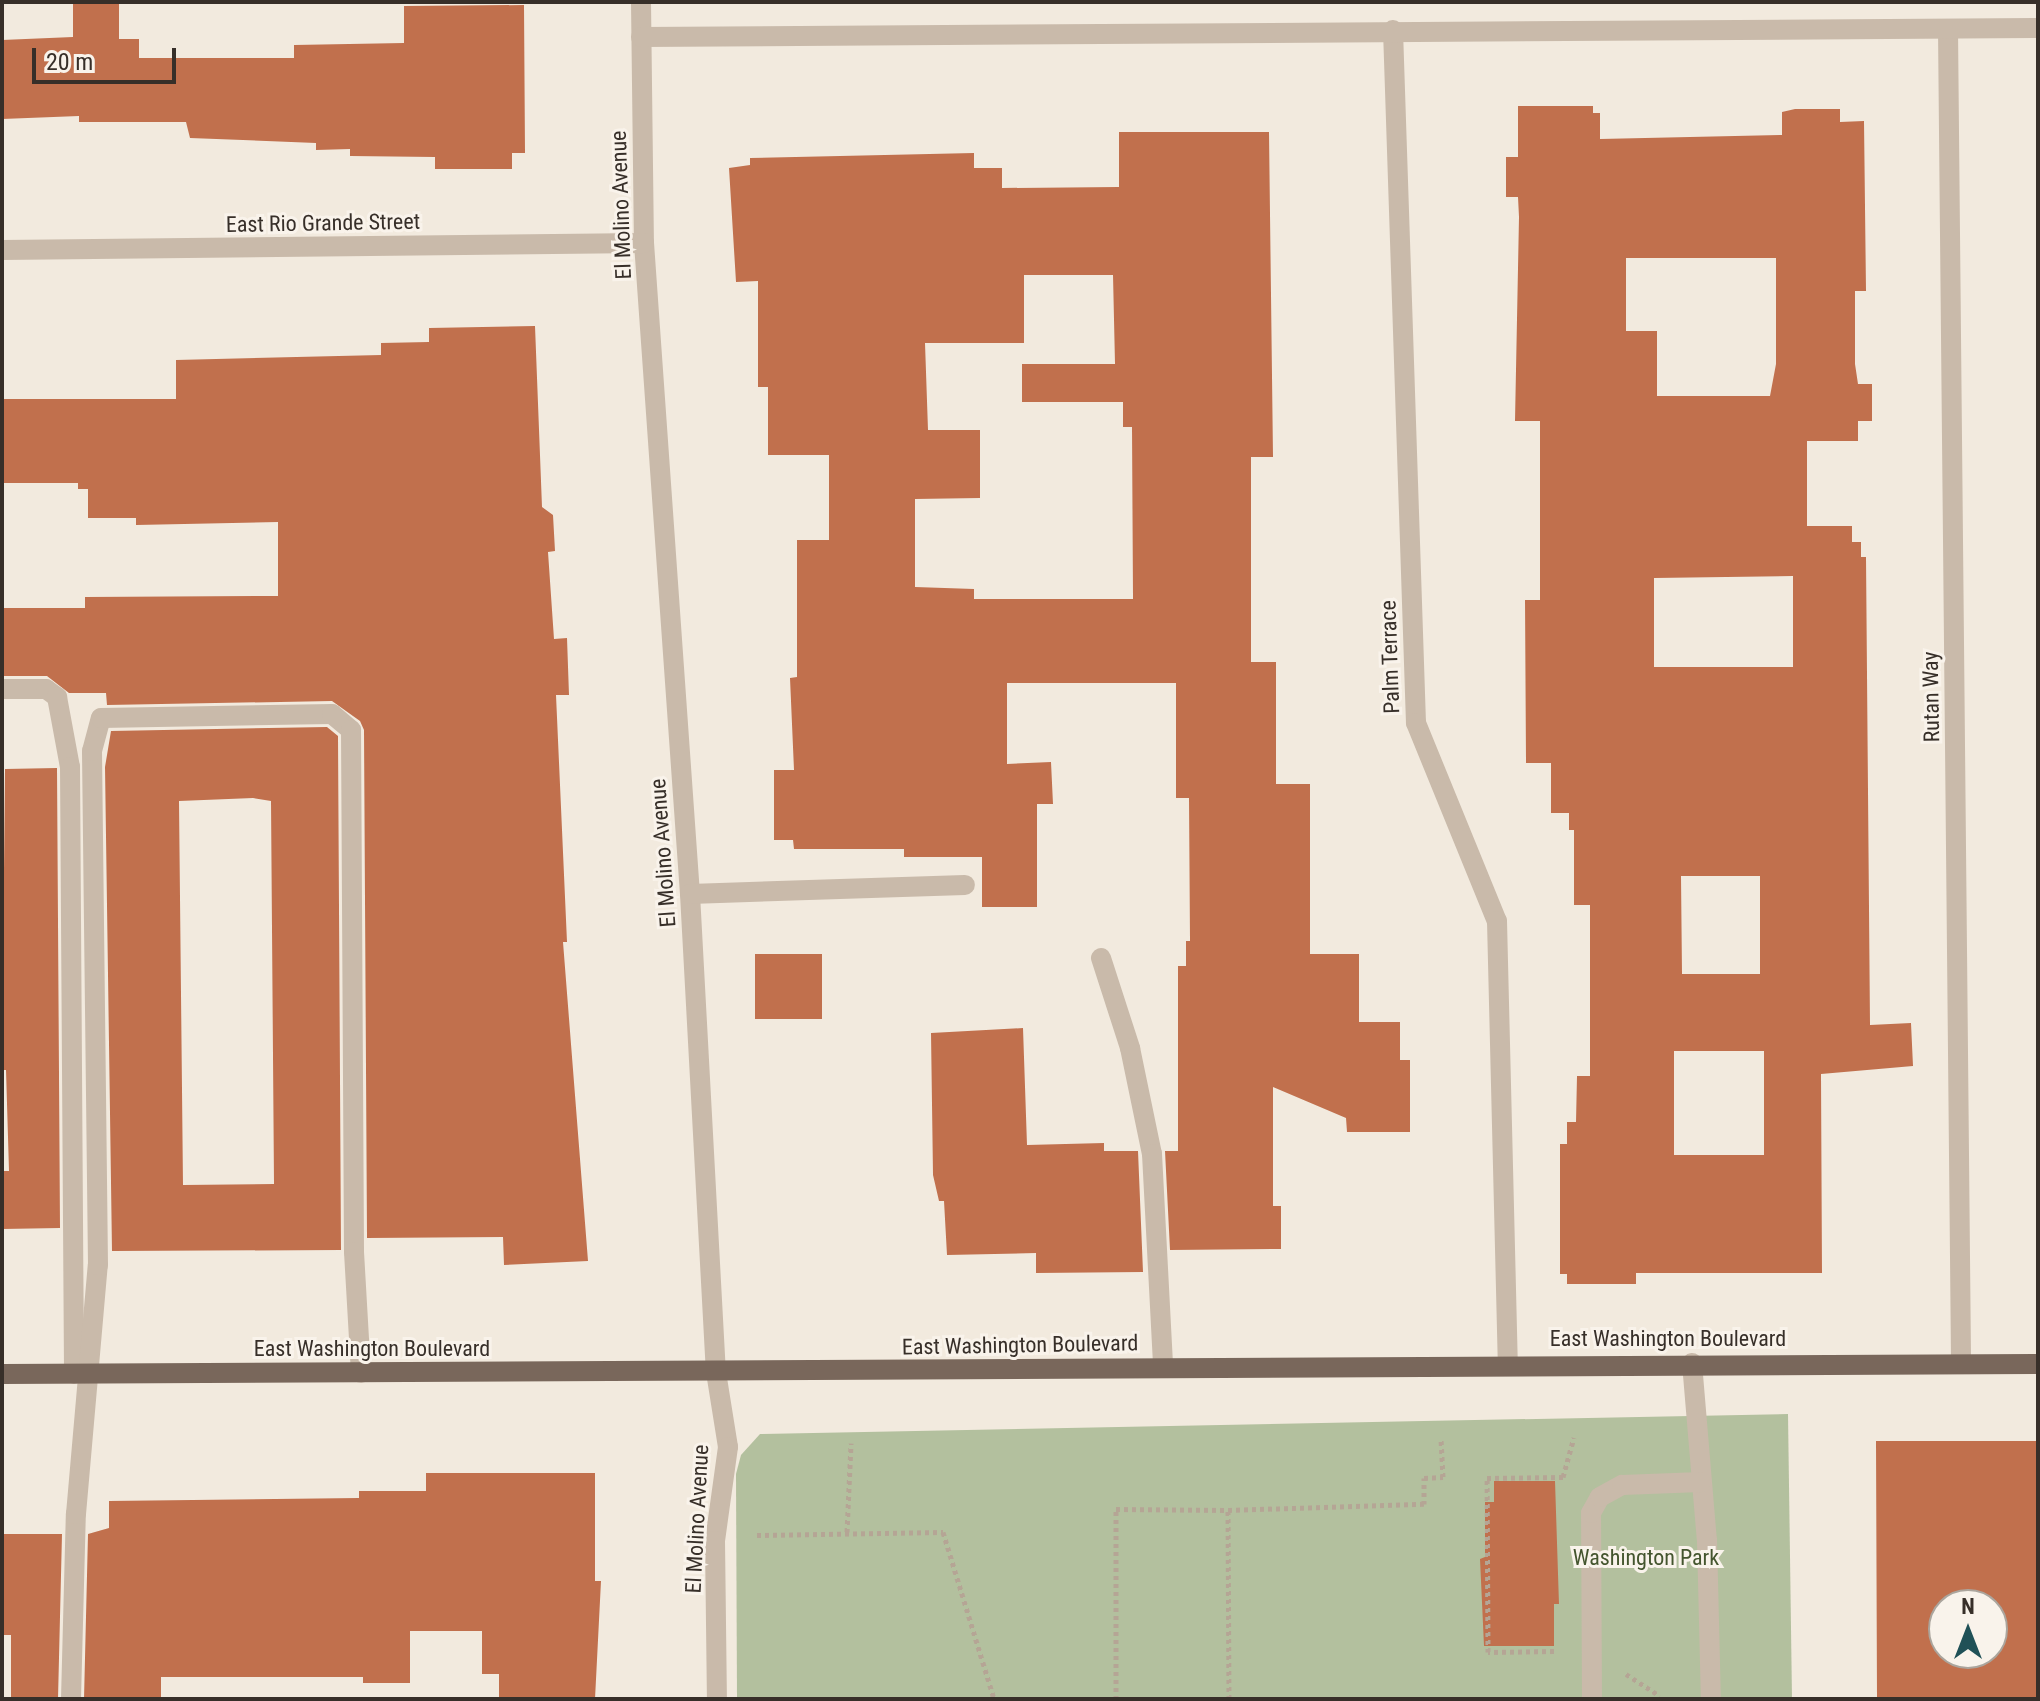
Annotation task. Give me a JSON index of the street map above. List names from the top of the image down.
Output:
{
  "streets": {
    "main road": ["East Washington Boulevard"],
    "street": [
      "El Molino Avenue",
      "East Rio Grande Street",
      "Palm Terrace",
      "Rutan Way"
    ]
  },
  "crossings": [
    ["El Molino Avenue", "East Rio Grande Street"],
    ["El Molino Avenue", "East Washington Boulevard"],
    ["Palm Terrace", "East Washington Boulevard"],
    ["Rutan Way", "East Washington Boulevard"]
  ],
  "parks": ["Washington Park"],
  "scale_bar": "20 m",
  "north": "top"
}
